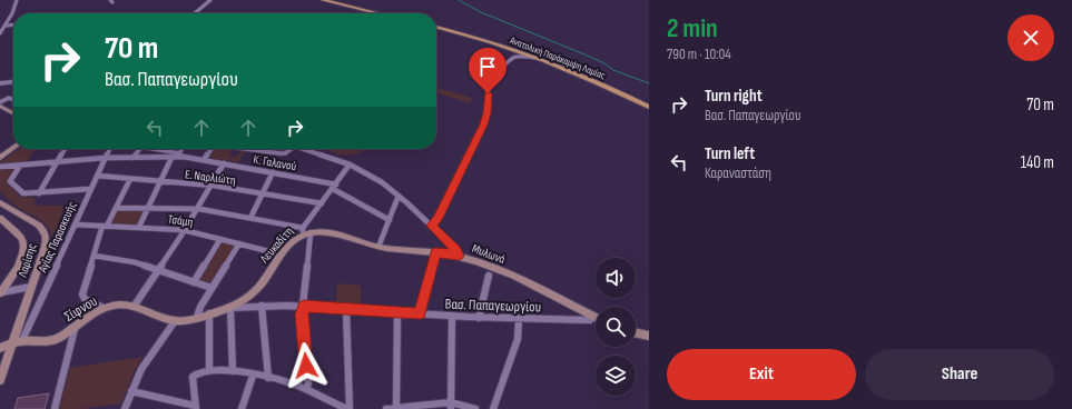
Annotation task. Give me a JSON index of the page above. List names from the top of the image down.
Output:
{
  "streets": {
    "main road": ["Ανατολική Παράκαμψη Λαμίας"],
    "street": [
      "Κ. Γαλανού",
      "Ε. Ναρλιώτη",
      "Τσάμη",
      "Αγίας Παρασκευής",
      "Λευκαδίτη",
      "Μυλωνά",
      "Λαρίσης",
      "Βασ. Παπαγεωργίου",
      "Σίφνου"
    ]
  },
  "crossings": [
    ["Κ. Γαλανού", "Αγίας Παρασκευής"],
    ["Κ. Γαλανού", "Λευκαδίτη"],
    ["Ε. Ναρλιώτη", "Αγίας Παρασκευής"],
    ["Ε. Ναρλιώτη", "Λευκαδίτη"],
    ["Τσάμη", "Αγίας Παρασκευής"],
    ["Τσάμη", "Λευκαδίτη"],
    ["Αγίας Παρασκευής", "Σίφνου"],
    ["Λευκαδίτη", "Μυλωνά"],
    ["Λευκαδίτη", "Βασ. Παπαγεωργίου"],
    ["Λευκαδίτη", "Σίφνου"],
    ["Μυλωνά", "Βασ. Παπαγεωργίου"],
    ["Λαρίσης", "Σίφνου"]
  ],
  "page": {
    "heading": ["2 min", "790 m · 10:04"],
    "turn": ["70 m", "Βασ. Παπαγεωργίου"],
    "list": [
      {
        "name": "Turn right",
        "note": "Βασ. Παπαγεωργίου",
        "value": "70 m"
      },
      {
        "name": "Turn left",
        "note": "Καραναστάση",
        "value": "140 m"
      }
    ],
    "buttons": ["Exit", "Share"]
  }
}
